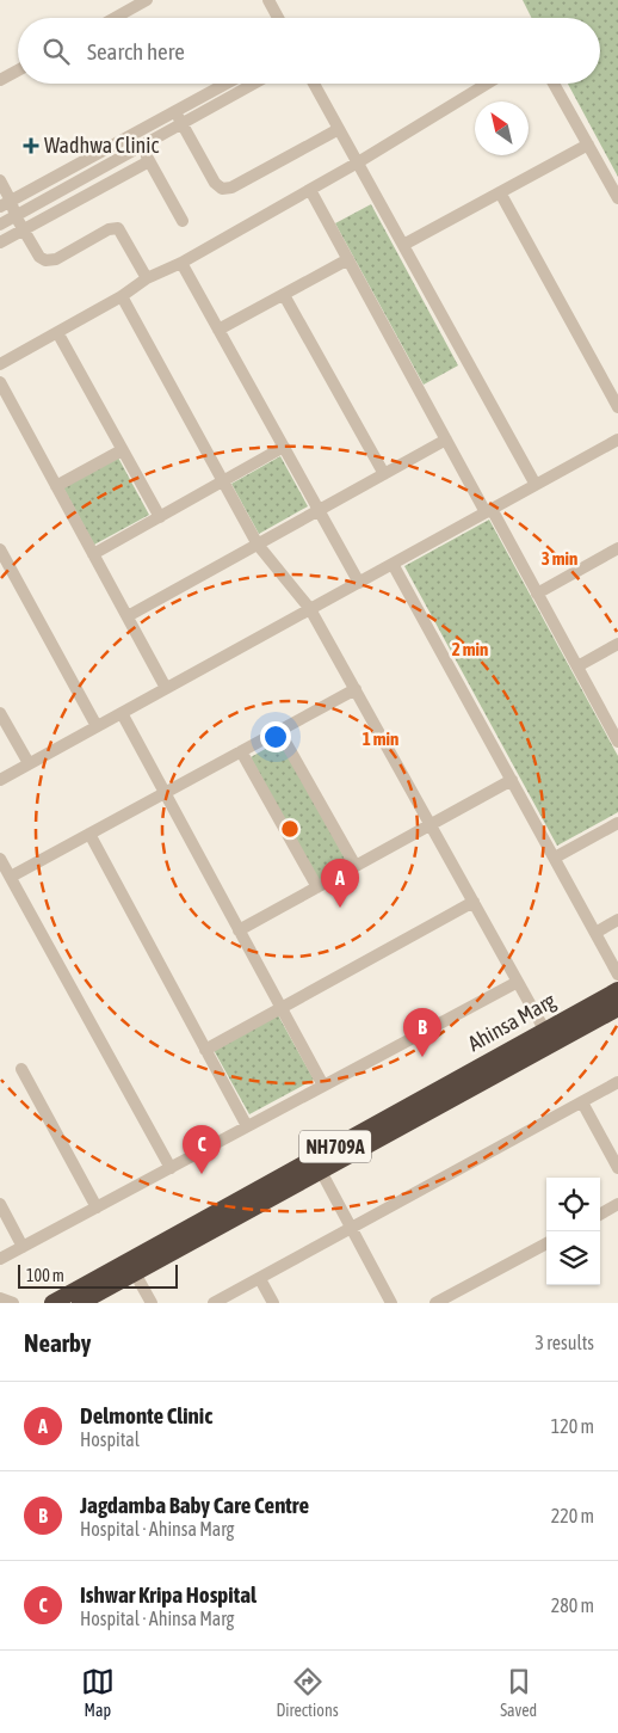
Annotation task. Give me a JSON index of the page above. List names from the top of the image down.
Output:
{
  "streets": {
    "highway": ["Ahinsa Marg", "NH709A"]
  },
  "places": {
    "health": ["Wadhwa Clinic"]
  },
  "scale_bar": "100 m",
  "north": "top left",
  "page": {
    "search": "Search here",
    "pins": ["A", "B", "C"],
    "scale": "100 m",
    "heading": ["Nearby", "3 results"],
    "list": [
      {
        "mark": "A",
        "name": "Delmonte Clinic",
        "note": "Hospital",
        "value": "120 m"
      },
      {
        "mark": "B",
        "name": "Jagdamba Baby Care Centre",
        "note": "Hospital · Ahinsa Marg",
        "value": "220 m"
      },
      {
        "mark": "C",
        "name": "Ishwar Kripa Hospital",
        "note": "Hospital · Ahinsa Marg",
        "value": "280 m"
      }
    ],
    "nav": ["Map", "Directions", "Saved"]
  },
  "rings": ["3 min", "2 min", "1 min"]
}
